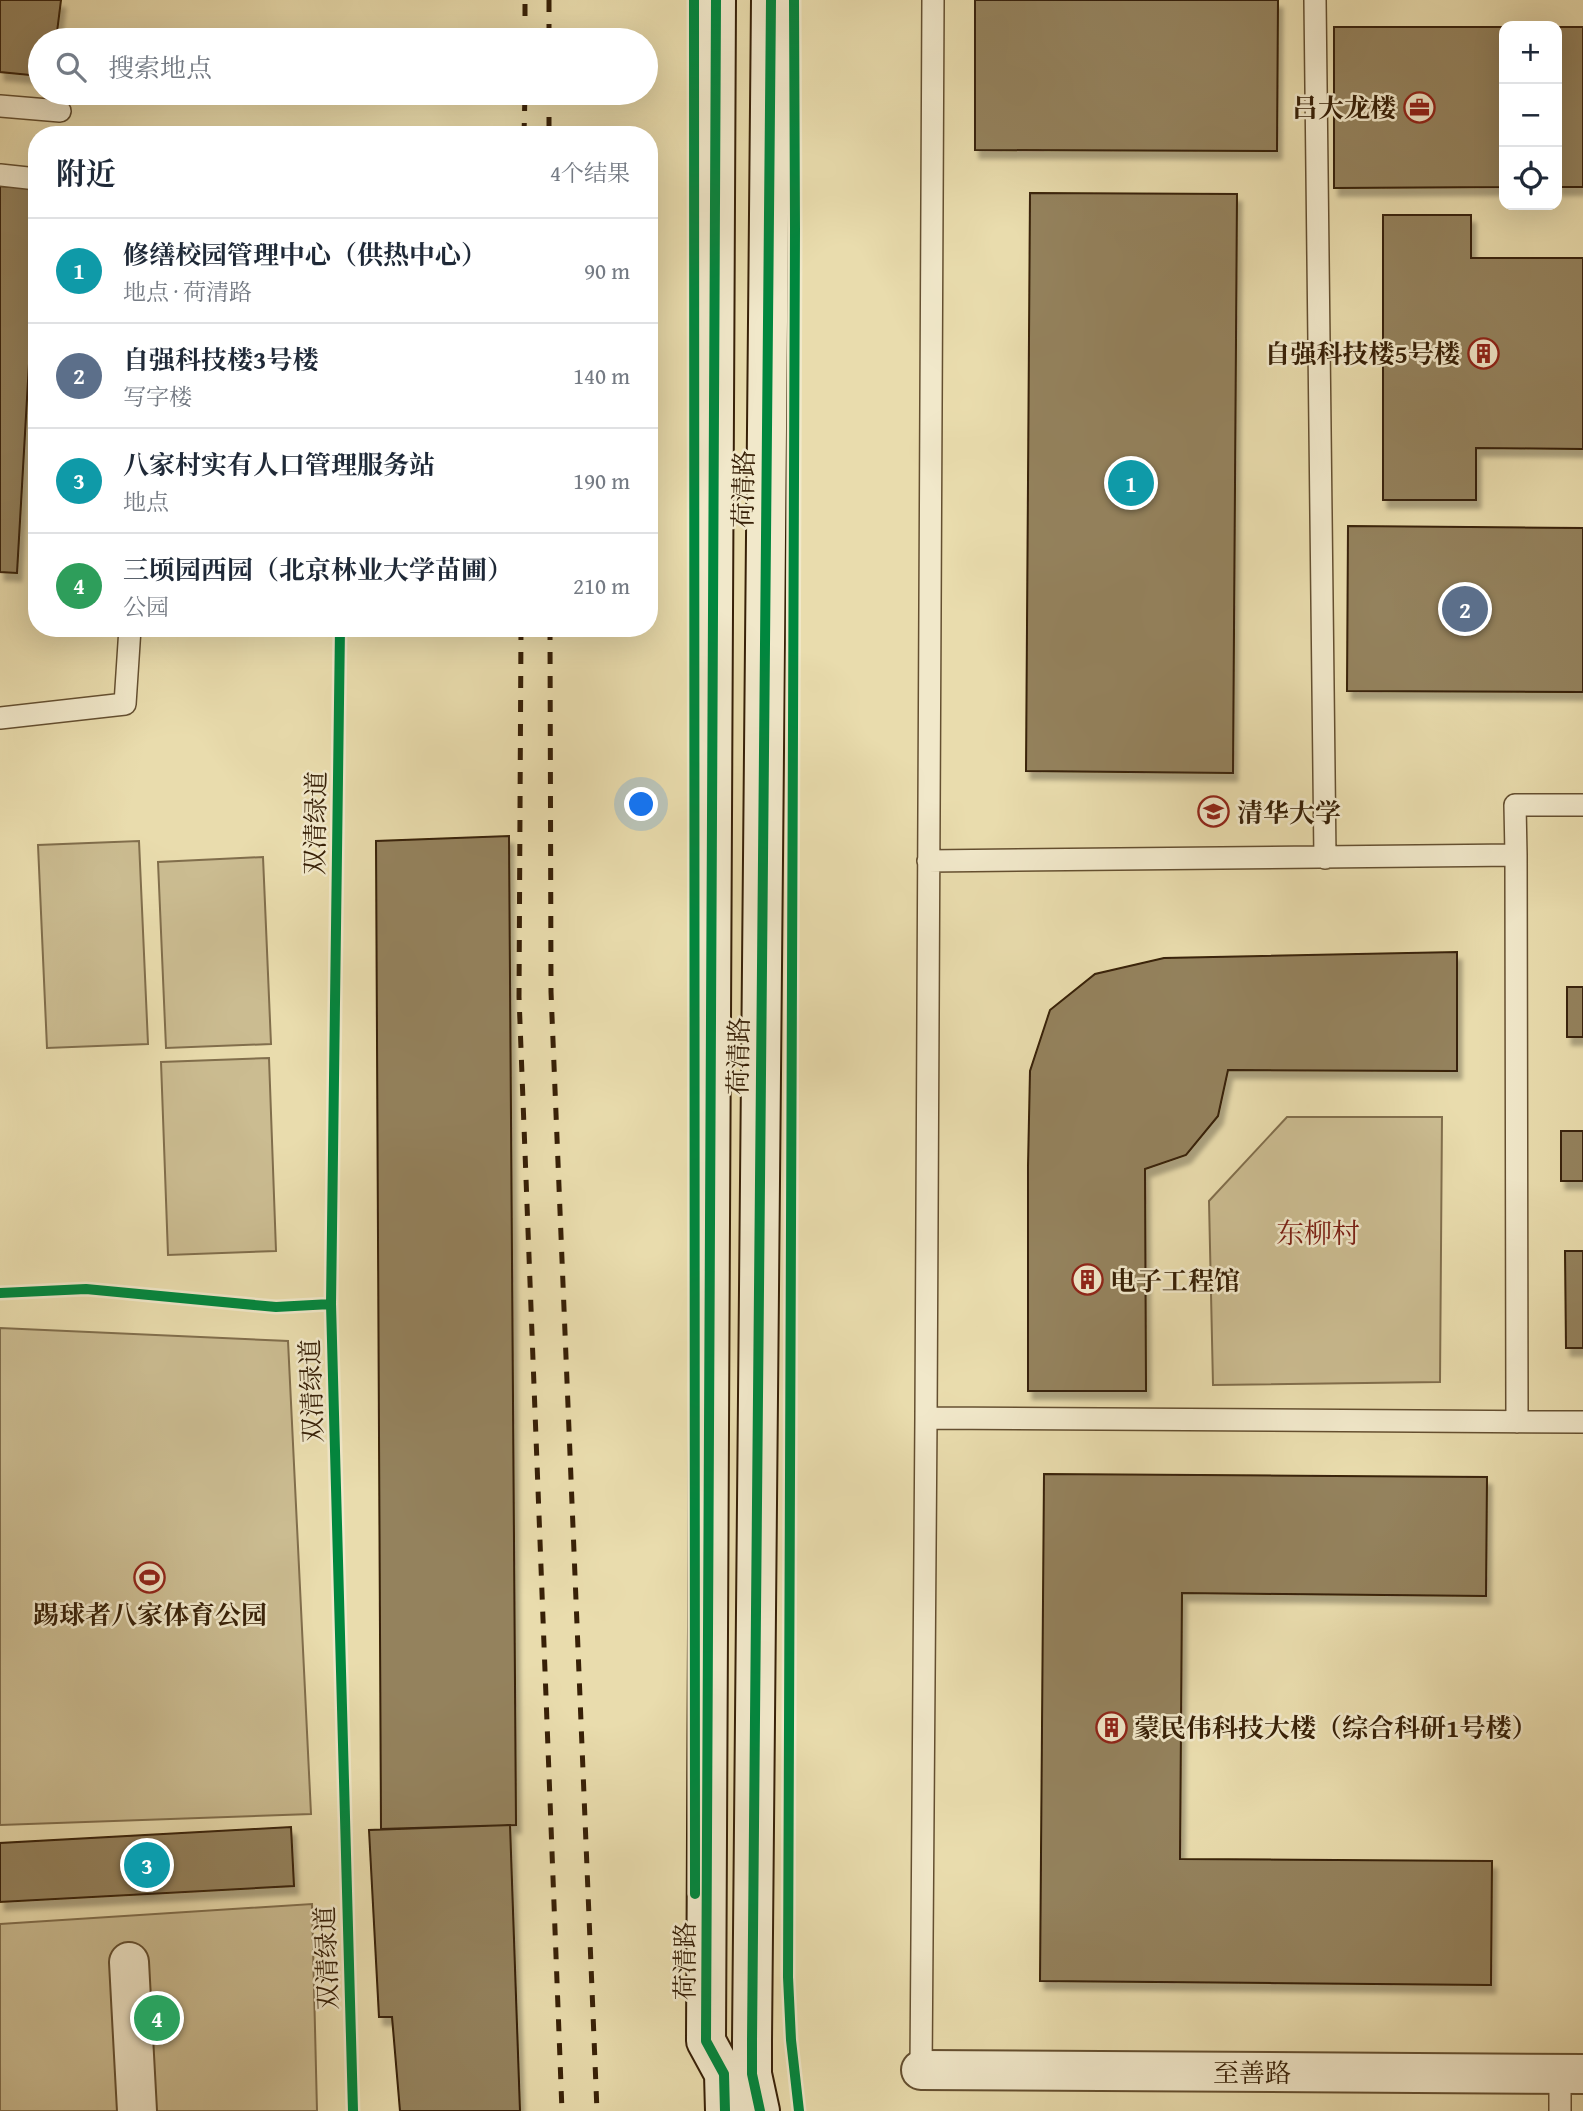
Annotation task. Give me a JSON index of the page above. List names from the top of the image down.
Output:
{
  "streets": {
    "main road": ["荷清路", "至善路"],
    "cycle path": ["双清绿道"]
  },
  "districts": ["东柳村"],
  "places": {
    "office": ["吕大龙楼"],
    "building": ["自强科技楼5号楼", "电子工程馆", "蒙民伟科技大楼（综合科研1号楼）"],
    "school or university": ["清华大学"],
    "sports": ["踢球者八家体育公园"]
  },
  "page": {
    "map_buttons": ["+", "−"],
    "search": "搜索地点",
    "heading": ["附近", "4个结果"],
    "list": [
      {
        "mark": "1",
        "name": "修缮校园管理中心（供热中心）",
        "note": "地点 · 荷清路",
        "value": "90 m"
      },
      {
        "mark": "2",
        "name": "自强科技楼3号楼",
        "note": "写字楼",
        "value": "140 m"
      },
      {
        "mark": "3",
        "name": "八家村实有人口管理服务站",
        "note": "地点",
        "value": "190 m"
      },
      {
        "mark": "4",
        "name": "三顷园西园（北京林业大学苗圃）",
        "note": "公园",
        "value": "210 m"
      }
    ],
    "pins": [
      "1",
      "2",
      "3",
      "4"
    ]
  }
}
